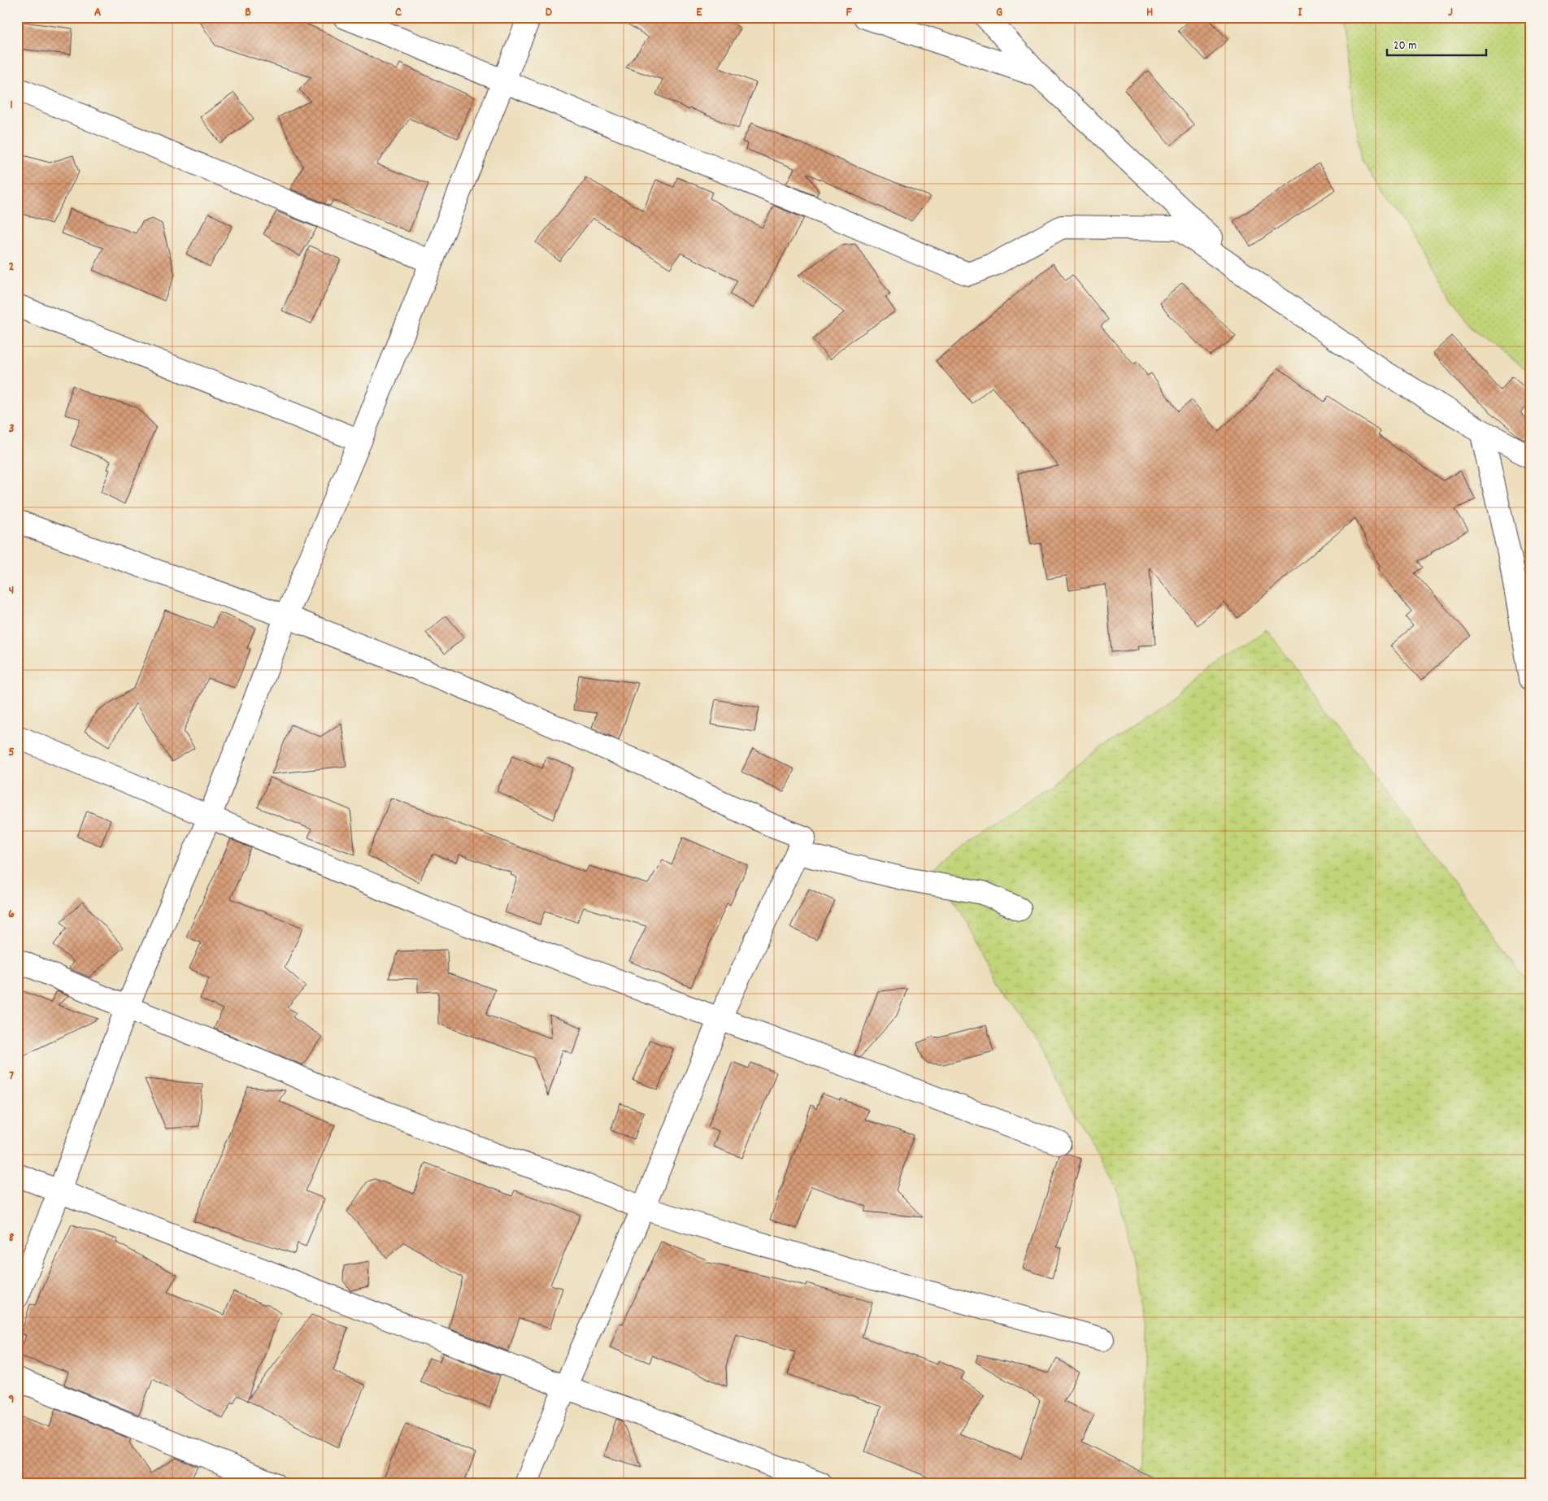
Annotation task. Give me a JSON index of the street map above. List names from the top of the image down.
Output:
{
  "scale_bar": "20 m",
  "grid": {
    "columns": [
      "A",
      "B",
      "C",
      "D",
      "E",
      "F",
      "G",
      "H",
      "I",
      "J"
    ],
    "rows": [
      "1",
      "2",
      "3",
      "4",
      "5",
      "6",
      "7",
      "8",
      "9"
    ]
  }
}
